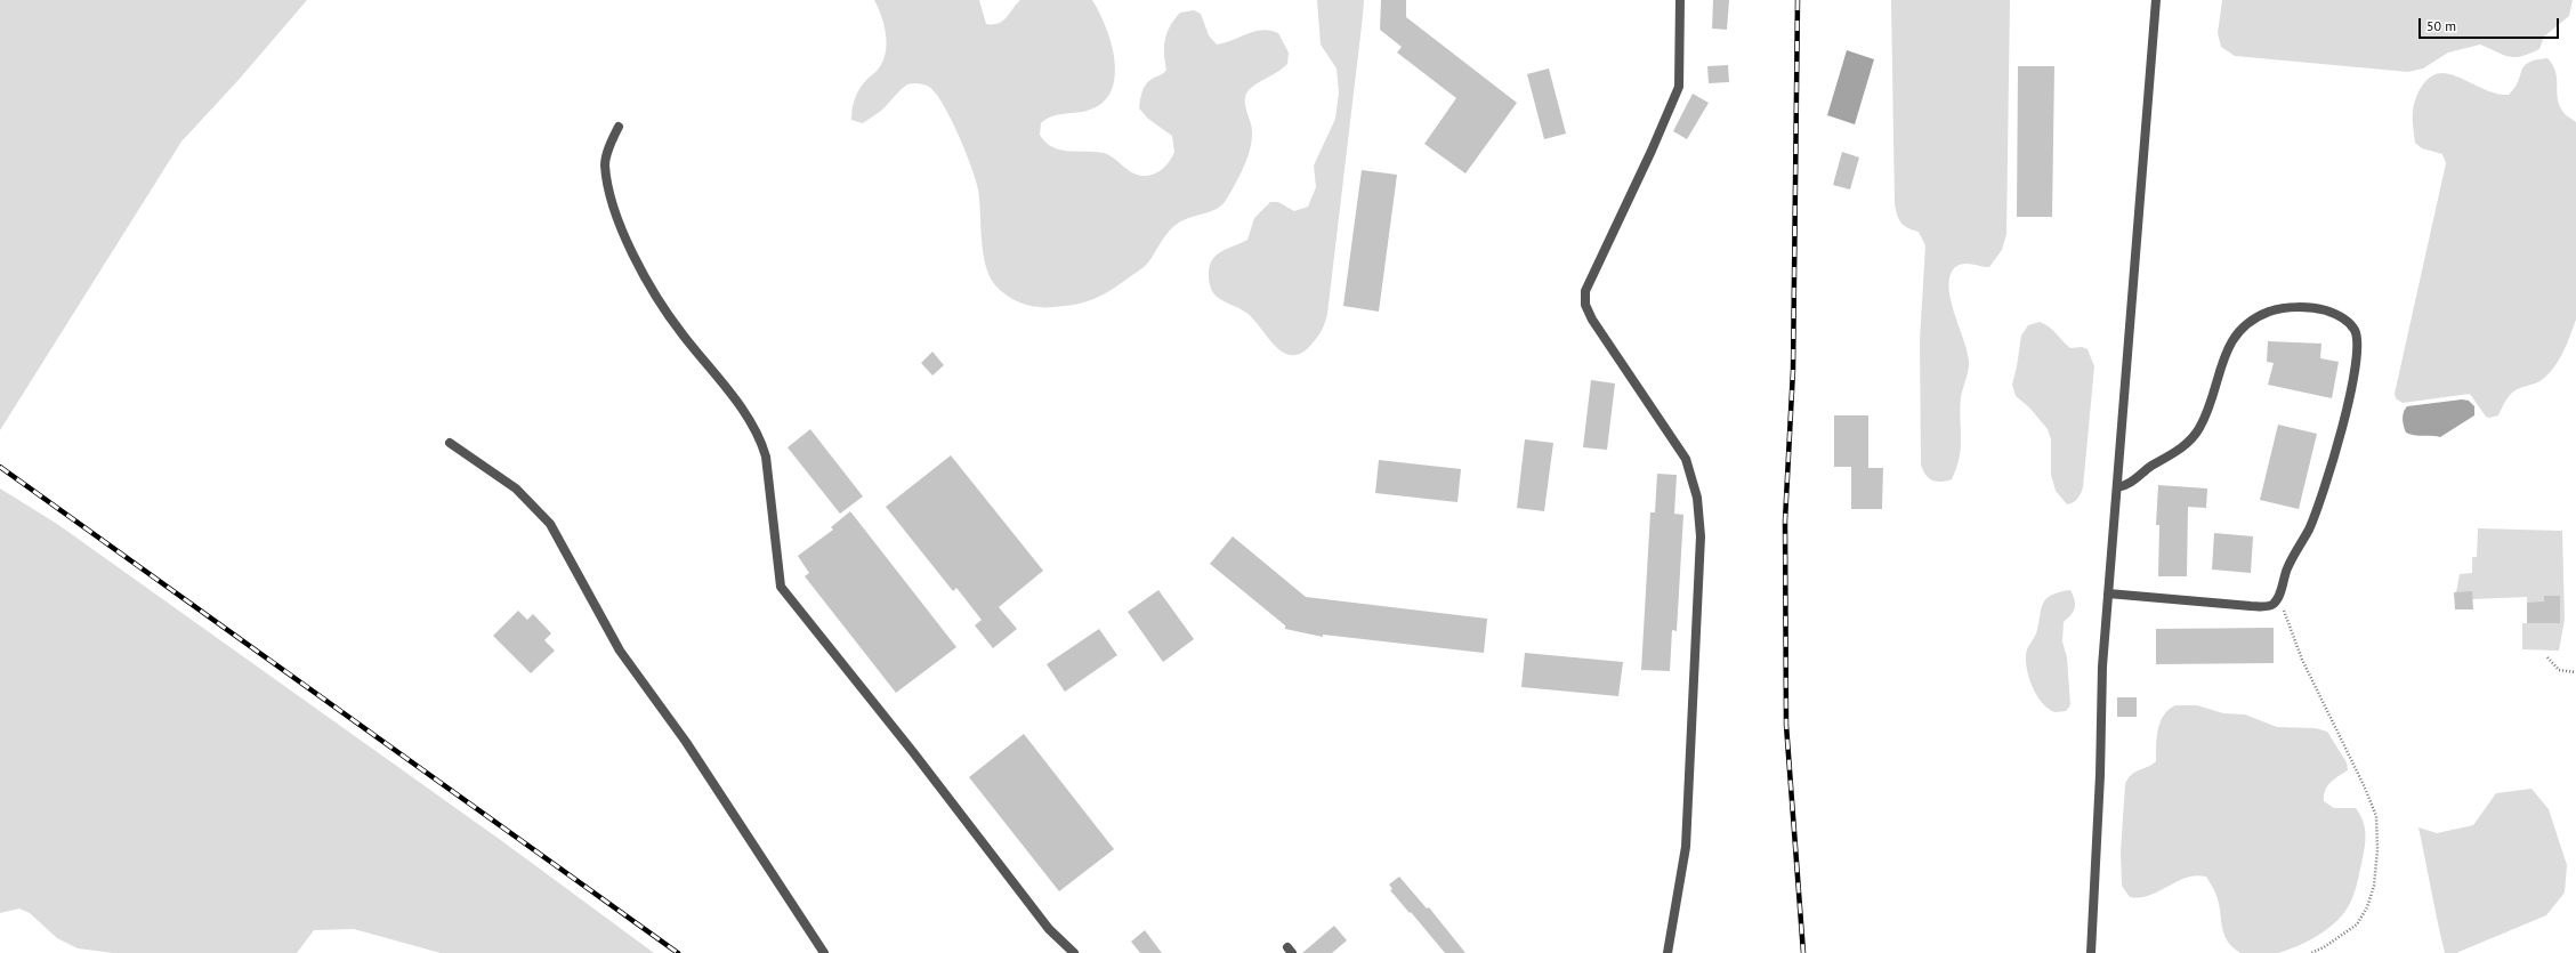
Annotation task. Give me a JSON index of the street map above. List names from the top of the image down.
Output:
{
  "scale_bar": "50 m"
}
